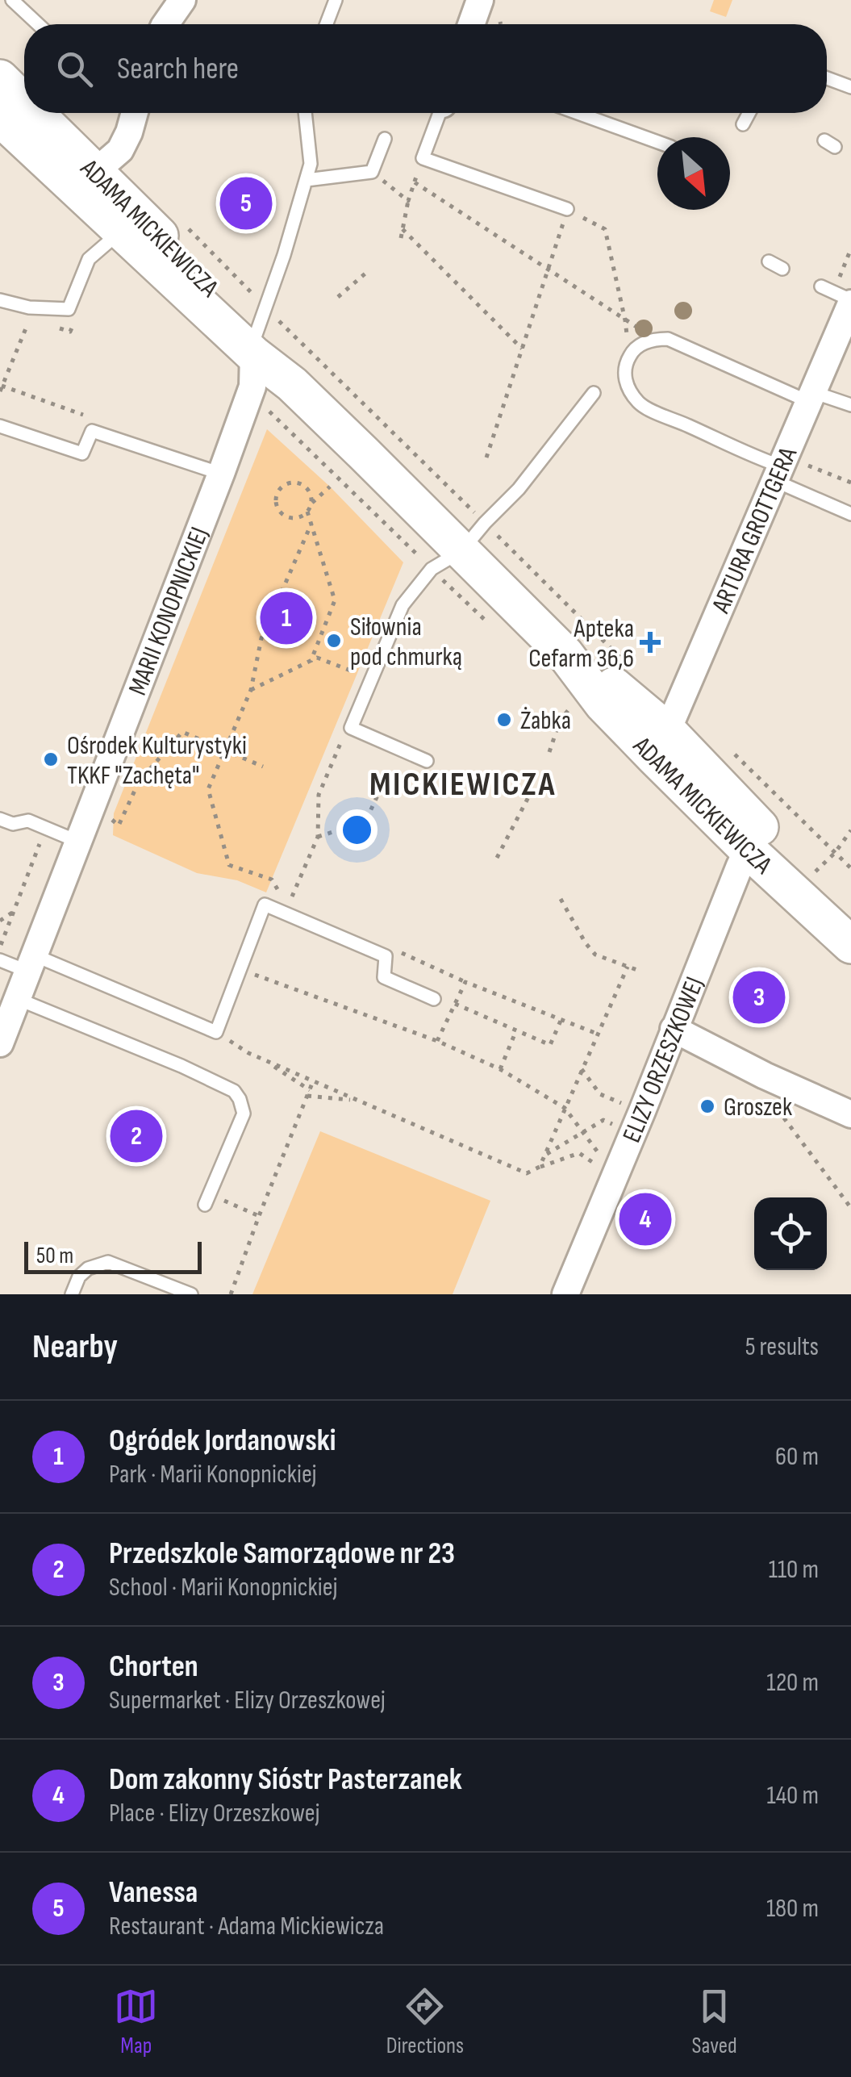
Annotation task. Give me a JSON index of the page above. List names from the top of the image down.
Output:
{
  "streets": {
    "street": [
      "ADAMA MICKIEWICZA",
      "ARTURA GROTTGERA",
      "MARII KONOPNICKIEJ",
      "ELIZY ORZESZKOWEJ"
    ]
  },
  "crossings": [
    ["ADAMA MICKIEWICZA", "ARTURA GROTTGERA"],
    ["ADAMA MICKIEWICZA", "MARII KONOPNICKIEJ"],
    ["ADAMA MICKIEWICZA", "ELIZY ORZESZKOWEJ"]
  ],
  "districts": ["MICKIEWICZA"],
  "places": {
    "other": [
      "Siłownia pod chmurką",
      "Żabka",
      "Ośrodek Kulturystyki TKKF \"Zachęta\"",
      "Groszek"
    ],
    "health": ["Apteka Cefarm 36,6"]
  },
  "scale_bar": "50 m",
  "north": "bottom right",
  "page": {
    "search": "Search here",
    "pins": [
      "5",
      "1",
      "3",
      "2",
      "4"
    ],
    "scale": "50 m",
    "heading": ["Nearby", "5 results"],
    "list": [
      {
        "mark": "1",
        "name": "Ogródek Jordanowski",
        "note": "Park · Marii Konopnickiej",
        "value": "60 m"
      },
      {
        "mark": "2",
        "name": "Przedszkole Samorządowe nr 23",
        "note": "School · Marii Konopnickiej",
        "value": "110 m"
      },
      {
        "mark": "3",
        "name": "Chorten",
        "note": "Supermarket · Elizy Orzeszkowej",
        "value": "120 m"
      },
      {
        "mark": "4",
        "name": "Dom zakonny Sióstr Pasterzanek",
        "note": "Place · Elizy Orzeszkowej",
        "value": "140 m"
      },
      {
        "mark": "5",
        "name": "Vanessa",
        "note": "Restaurant · Adama Mickiewicza",
        "value": "180 m"
      }
    ],
    "nav": ["Map", "Directions", "Saved"]
  }
}
